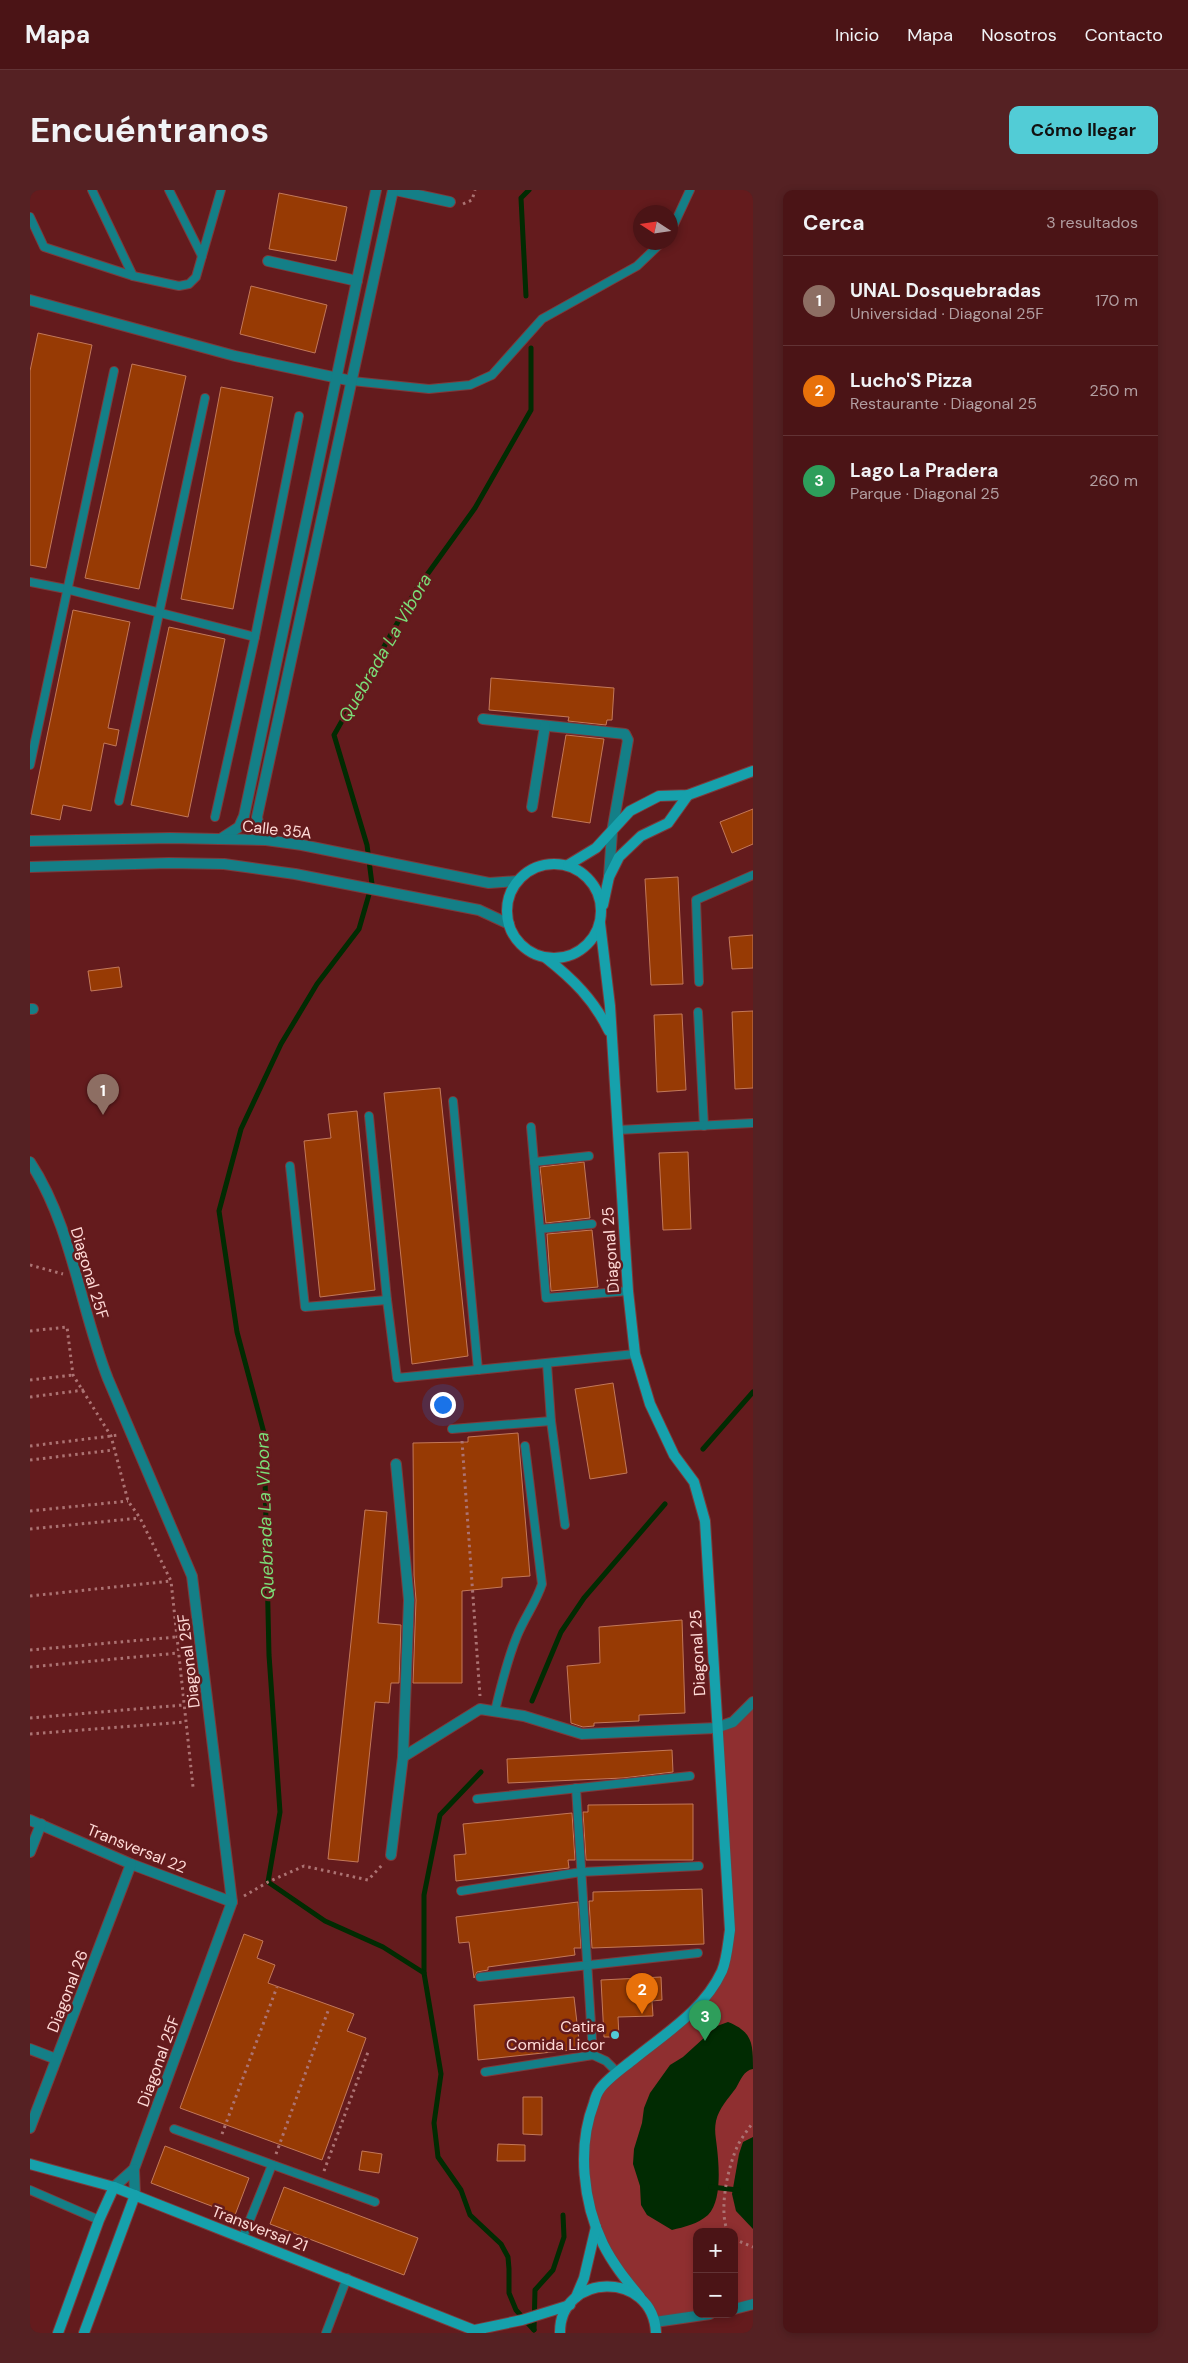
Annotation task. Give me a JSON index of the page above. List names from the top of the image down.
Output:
{
  "streets": {
    "street": [
      "Calle 35A",
      "Diagonal 25",
      "Diagonal 25F",
      "Transversal 22",
      "Diagonal 26",
      "Transversal 21"
    ]
  },
  "crossings": [
    ["Calle 35A", "Diagonal 25"],
    ["Diagonal 25", "Transversal 21"],
    ["Diagonal 25F", "Transversal 22"],
    ["Diagonal 25F", "Transversal 21"],
    ["Transversal 22", "Diagonal 26"]
  ],
  "water": ["Quebrada La Vibora"],
  "places": ["Catira Comida Licor"],
  "north": "left",
  "page": {
    "header": "Mapa",
    "nav": [
      "Inicio",
      "Mapa",
      "Nosotros",
      "Contacto"
    ],
    "buttons": "Cómo llegar",
    "title": "Encuéntranos",
    "heading": ["Cerca", "3 resultados"],
    "list": [
      {
        "mark": "1",
        "name": "UNAL Dosquebradas",
        "note": "Universidad · Diagonal 25F",
        "value": "170 m"
      },
      {
        "mark": "2",
        "name": "Lucho'S Pizza",
        "note": "Restaurante · Diagonal 25",
        "value": "250 m"
      },
      {
        "mark": "3",
        "name": "Lago La Pradera",
        "note": "Parque · Diagonal 25",
        "value": "260 m"
      }
    ],
    "pins": ["1", "2", "3"],
    "map_buttons": ["+", "−"]
  }
}
